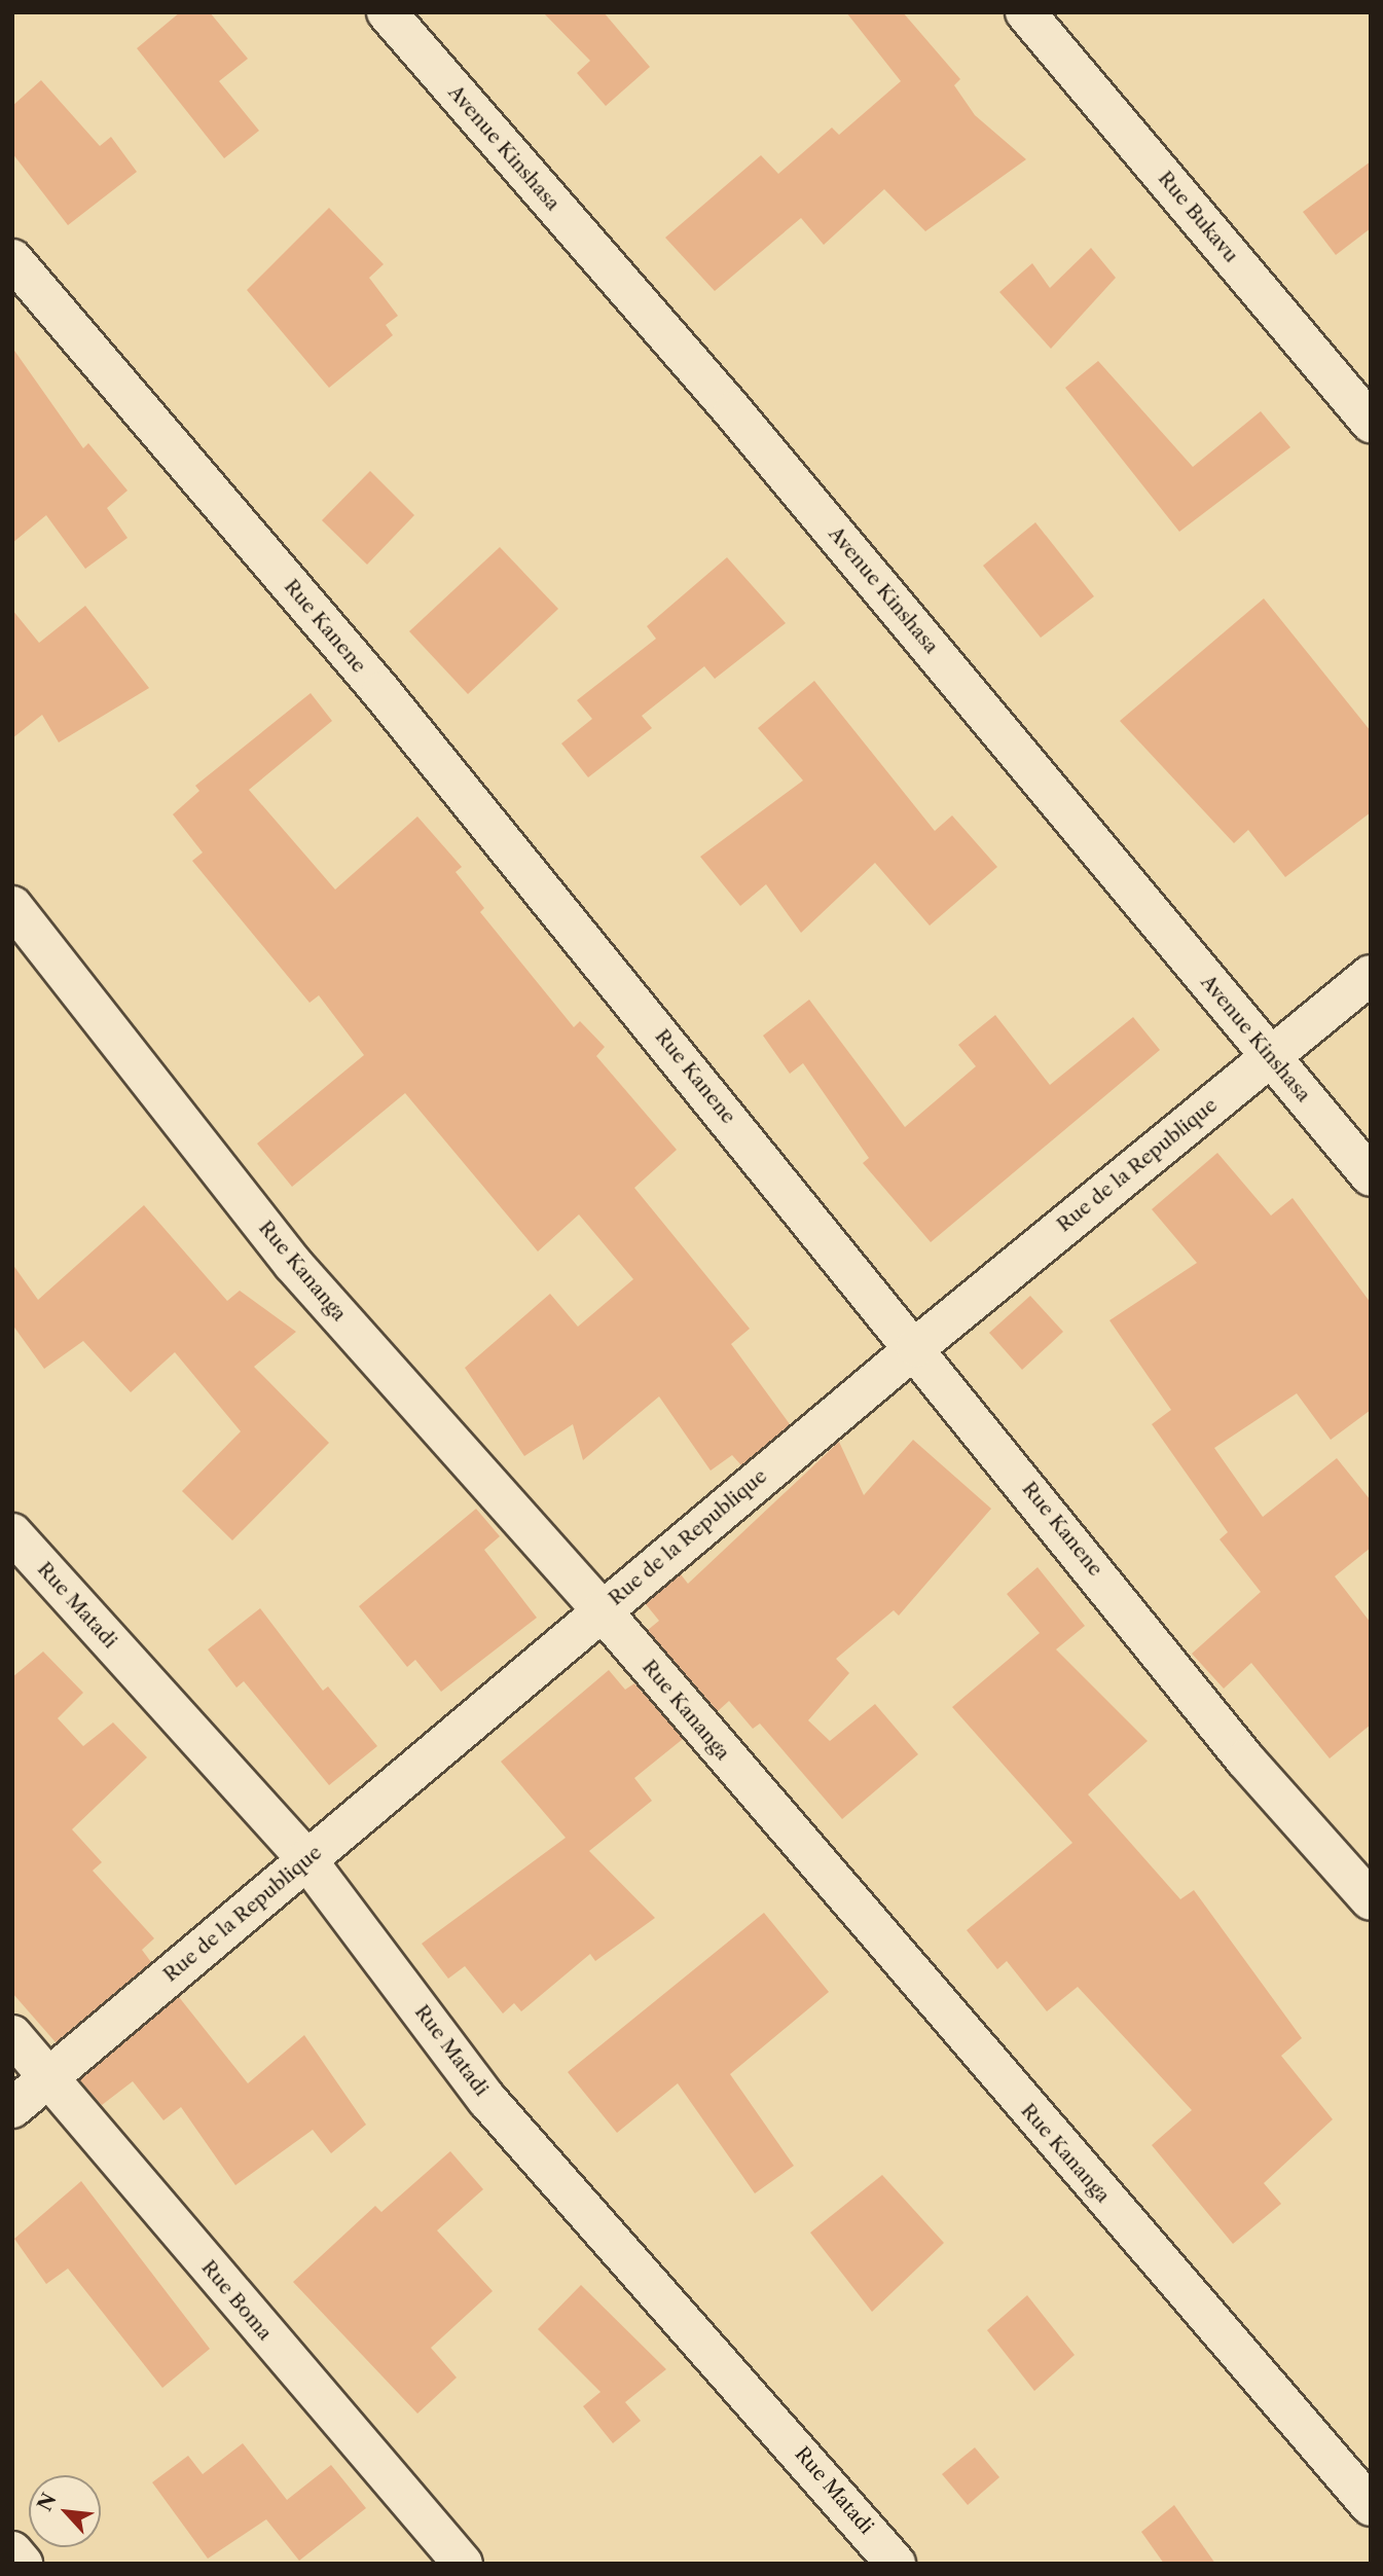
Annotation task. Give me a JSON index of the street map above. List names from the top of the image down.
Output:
{
  "streets": {
    "street": [
      "Avenue Kinshasa",
      "Rue Bukavu",
      "Rue Kanene",
      "Rue de la Republique",
      "Rue Kananga",
      "Rue Matadi",
      "Rue Boma"
    ]
  },
  "crossings": [
    ["Avenue Kinshasa", "Rue de la Republique"],
    ["Rue Kanene", "Rue de la Republique"],
    ["Rue de la Republique", "Rue Kananga"],
    ["Rue de la Republique", "Rue Matadi"],
    ["Rue de la Republique", "Rue Boma"]
  ],
  "north": "top left"
}
